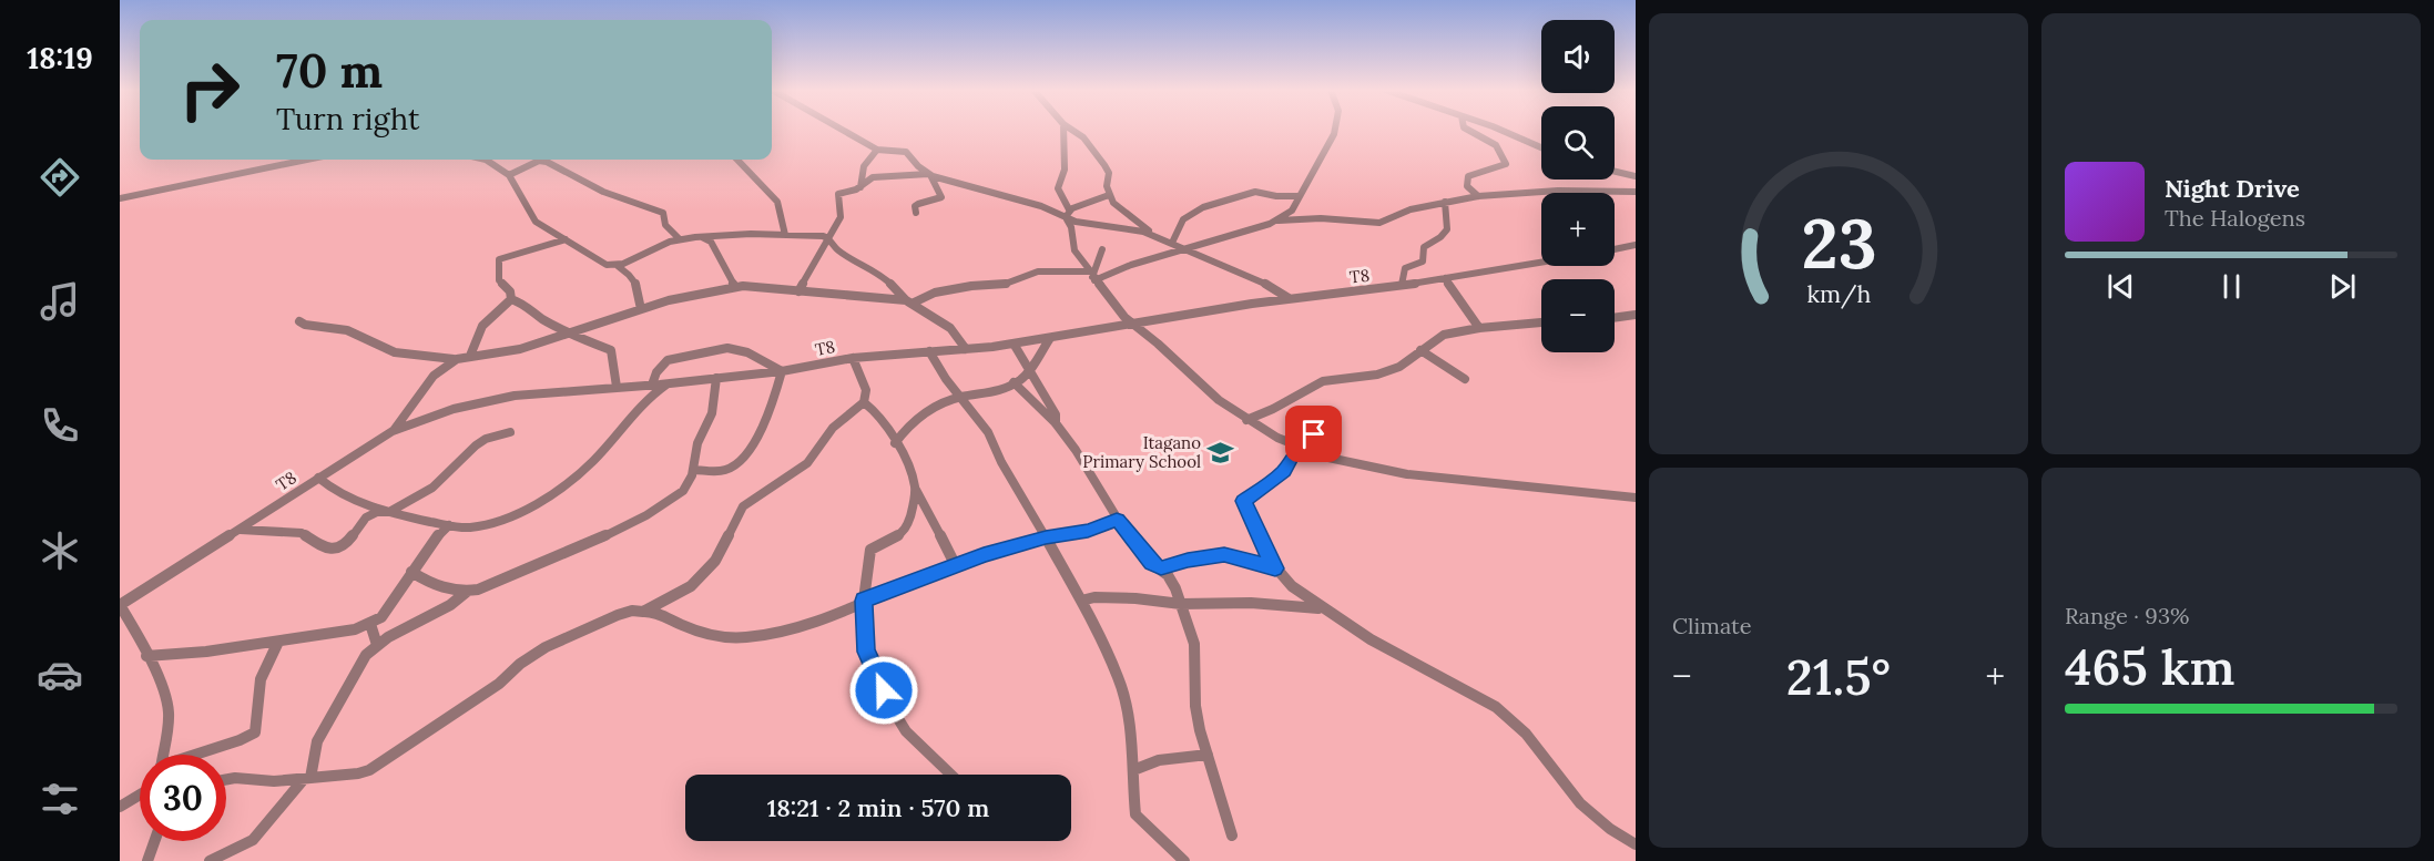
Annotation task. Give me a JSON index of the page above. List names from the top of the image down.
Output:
{
  "streets": {
    "street": ["T8"]
  },
  "places": {
    "school or university": ["Itagano Primary School"]
  },
  "page": {
    "tabs": "18:19",
    "map_buttons": ["+", "−"],
    "turn": ["70 m", "Turn right"],
    "song": ["Night Drive", "The Halogens"],
    "tile": [
      "Climate",
      ["Range · 93%", "465 km"]
    ],
    "heat": ["−", "21.5°", "+"],
    "limit": "30",
    "trip": "18:21 · 2 min · 570 m",
    "gauge": ["23", "km/h"]
  }
}
